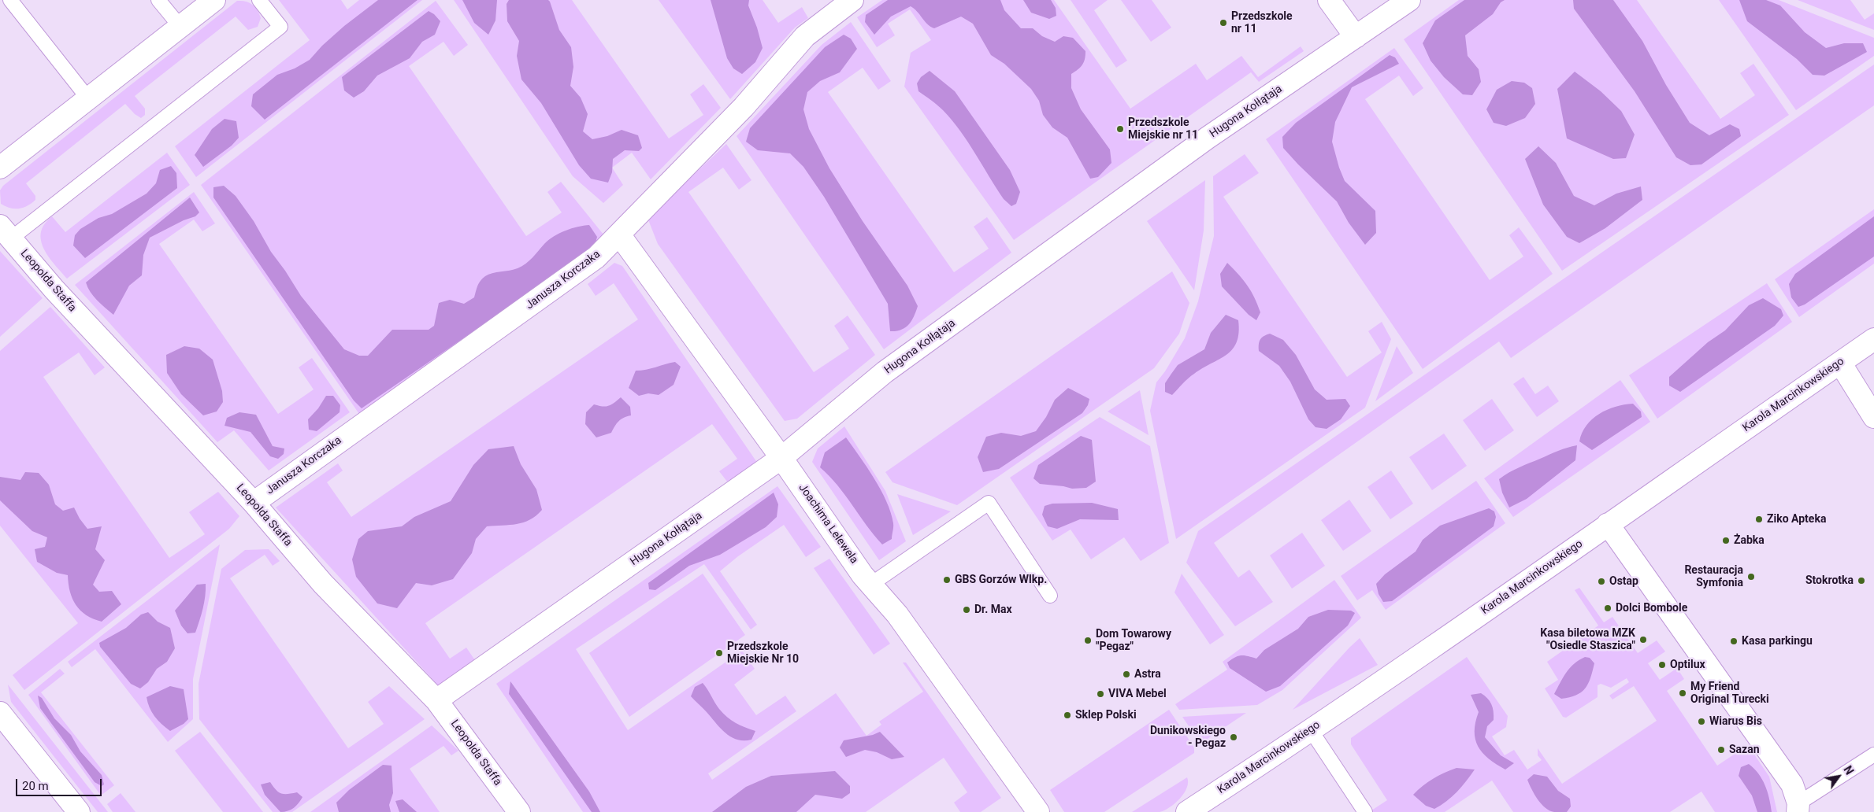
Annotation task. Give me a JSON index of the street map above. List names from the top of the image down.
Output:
{
  "streets": {
    "street": [
      "Hugona Kołłątaja",
      "Janusza Korczaka",
      "Leopolda Staffa",
      "Karola Marcinkowskiego",
      "Joachima Lelewela"
    ]
  },
  "crossings": [
    ["Hugona Kołłątaja", "Leopolda Staffa"],
    ["Hugona Kołłątaja", "Joachima Lelewela"],
    ["Janusza Korczaka", "Leopolda Staffa"],
    ["Janusza Korczaka", "Joachima Lelewela"]
  ],
  "places": [
    "Przedszkole nr 11",
    "Przedszkole Miejskie nr 11",
    "Ziko Apteka",
    "Żabka",
    "Restauracja Symfonia",
    "GBS Gorzów Wlkp.",
    "Stokrotka",
    "Ostap",
    "Dolci Bombole",
    "Dr. Max",
    "Kasa biletowa MZK \"Osiedle Staszica\"",
    "Dom Towarowy \"Pegaz\"",
    "Kasa parkingu",
    "Przedszkole Miejskie Nr 10",
    "Optilux",
    "Astra",
    "My Friend Original Turecki",
    "VIVA Mebel",
    "Sklep Polski",
    "Wiarus Bis",
    "Dunikowskiego - Pegaz",
    "Sazan"
  ],
  "scale_bar": "20 m",
  "north": "top right"
}
